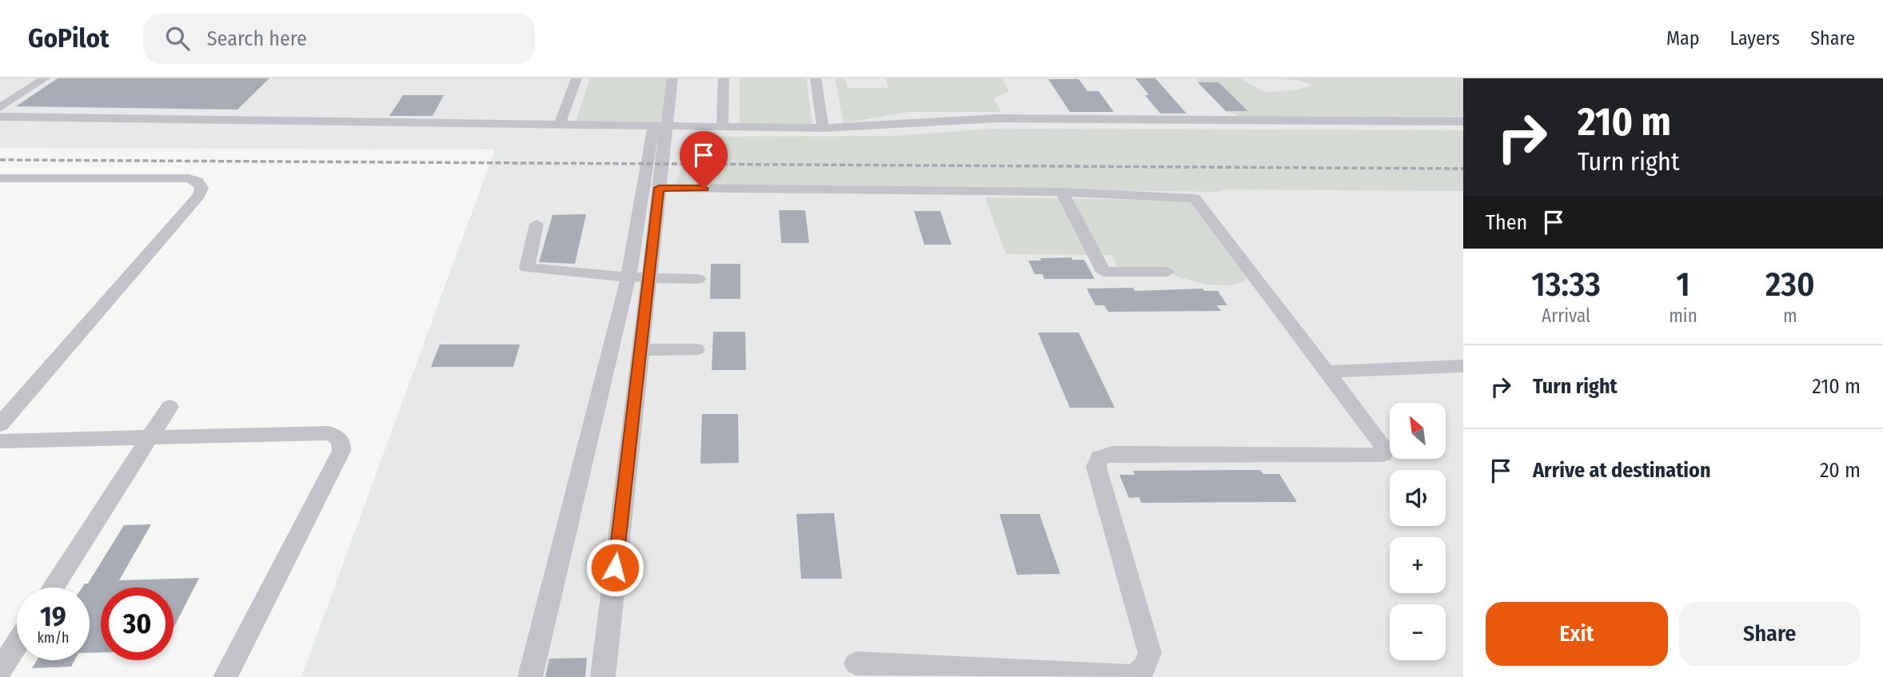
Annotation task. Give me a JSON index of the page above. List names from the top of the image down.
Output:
{
  "north": "top left",
  "page": {
    "header": "GoPilot",
    "search": "Search here",
    "nav": ["Map", "Layers", "Share"],
    "turn": ["210 m", "Turn right"],
    "then": "Then",
    "eta": [
      "13:33",
      "Arrival",
      "1",
      "min",
      "230",
      "m"
    ],
    "list": [
      {
        "name": "Turn right",
        "value": "210 m"
      },
      {
        "name": "Arrive at destination",
        "value": "20 m"
      }
    ],
    "map_buttons": ["+", "−"],
    "speed": "19 km/h",
    "limit": "30",
    "buttons": ["Exit", "Share"]
  }
}
